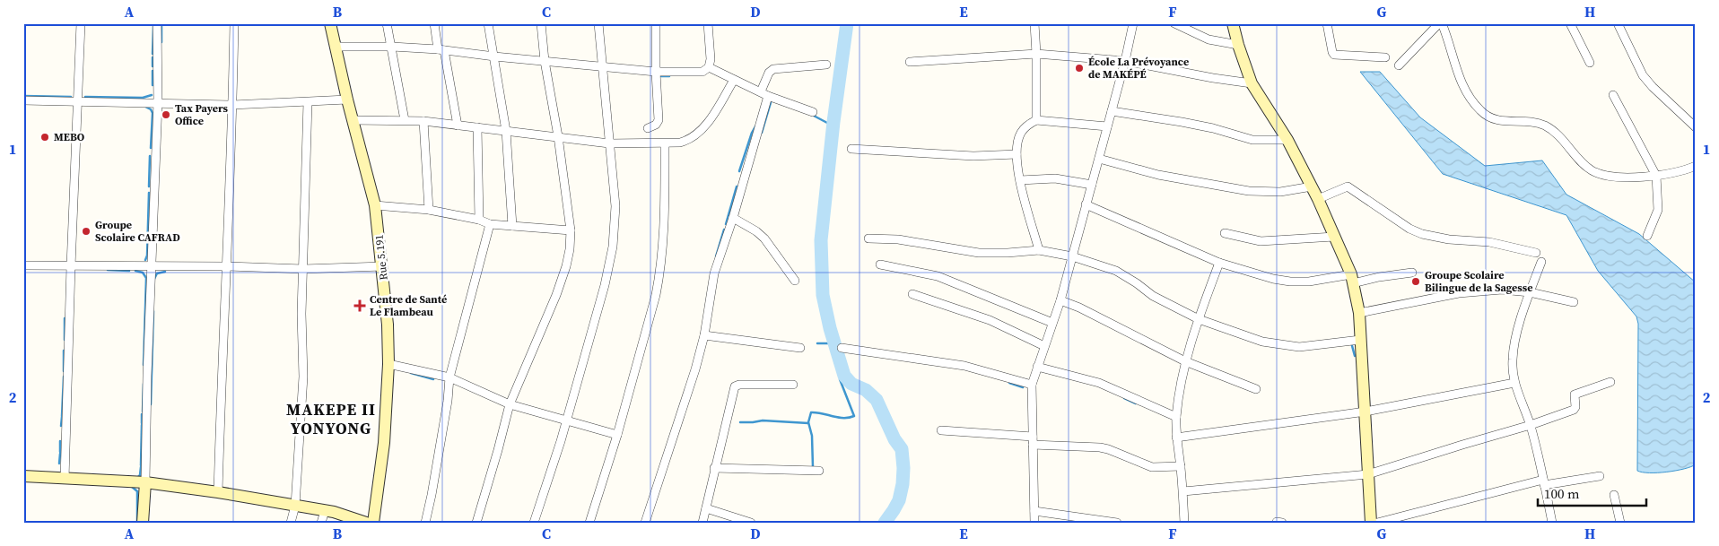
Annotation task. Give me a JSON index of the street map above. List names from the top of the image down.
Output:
{
  "streets": {
    "street": ["Rue 5.191"]
  },
  "districts": ["MAKEPE II YONYONG"],
  "places": {
    "other": [
      "École La Prévoyance de MAKÉPÉ",
      "Tax Payers Office",
      "MEBO",
      "Groupe Scolaire CAFRAD",
      "Groupe Scolaire Bilingue de la Sagesse"
    ],
    "health": ["Centre de Santé Le Flambeau"]
  },
  "scale_bar": "100 m",
  "grid": {
    "columns": [
      "A",
      "B",
      "C",
      "D",
      "E",
      "F",
      "G",
      "H"
    ],
    "rows": ["1", "2"]
  }
}
